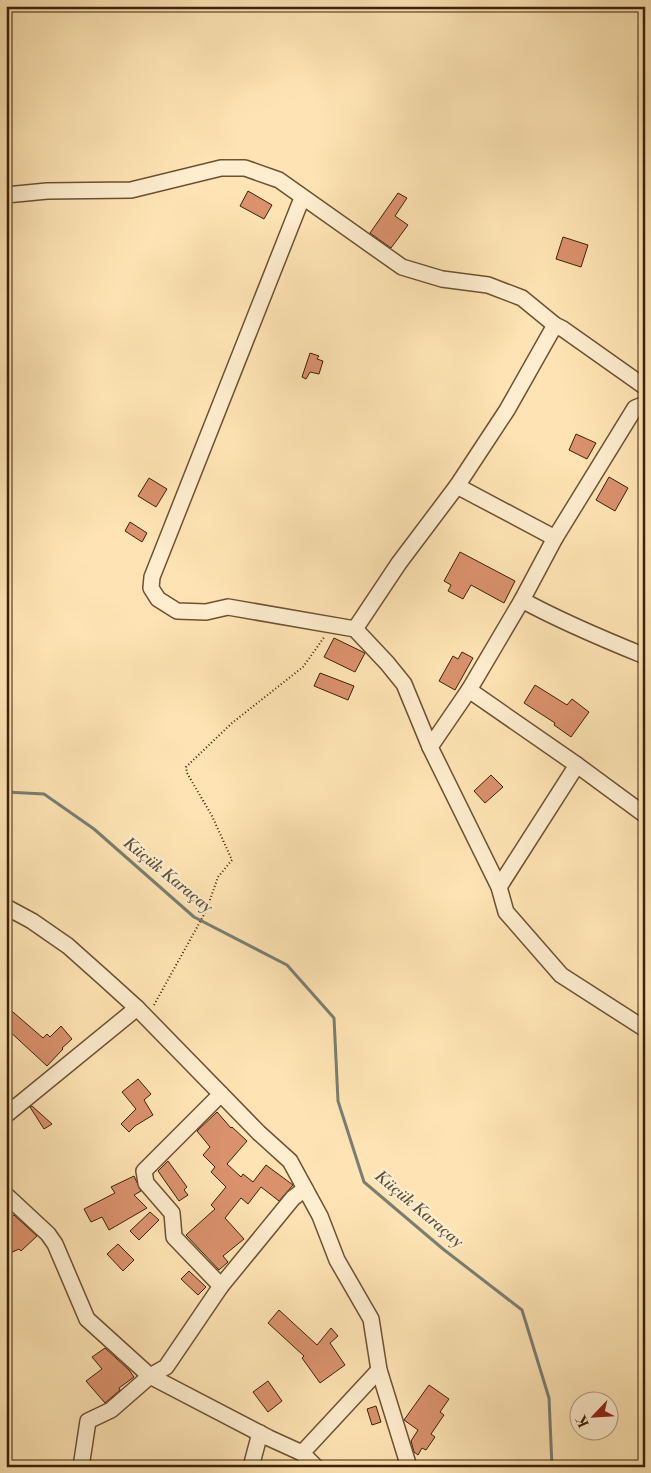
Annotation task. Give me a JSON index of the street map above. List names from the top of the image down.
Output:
{
  "water": ["Küçük Karaçay"],
  "north": "bottom left"
}
